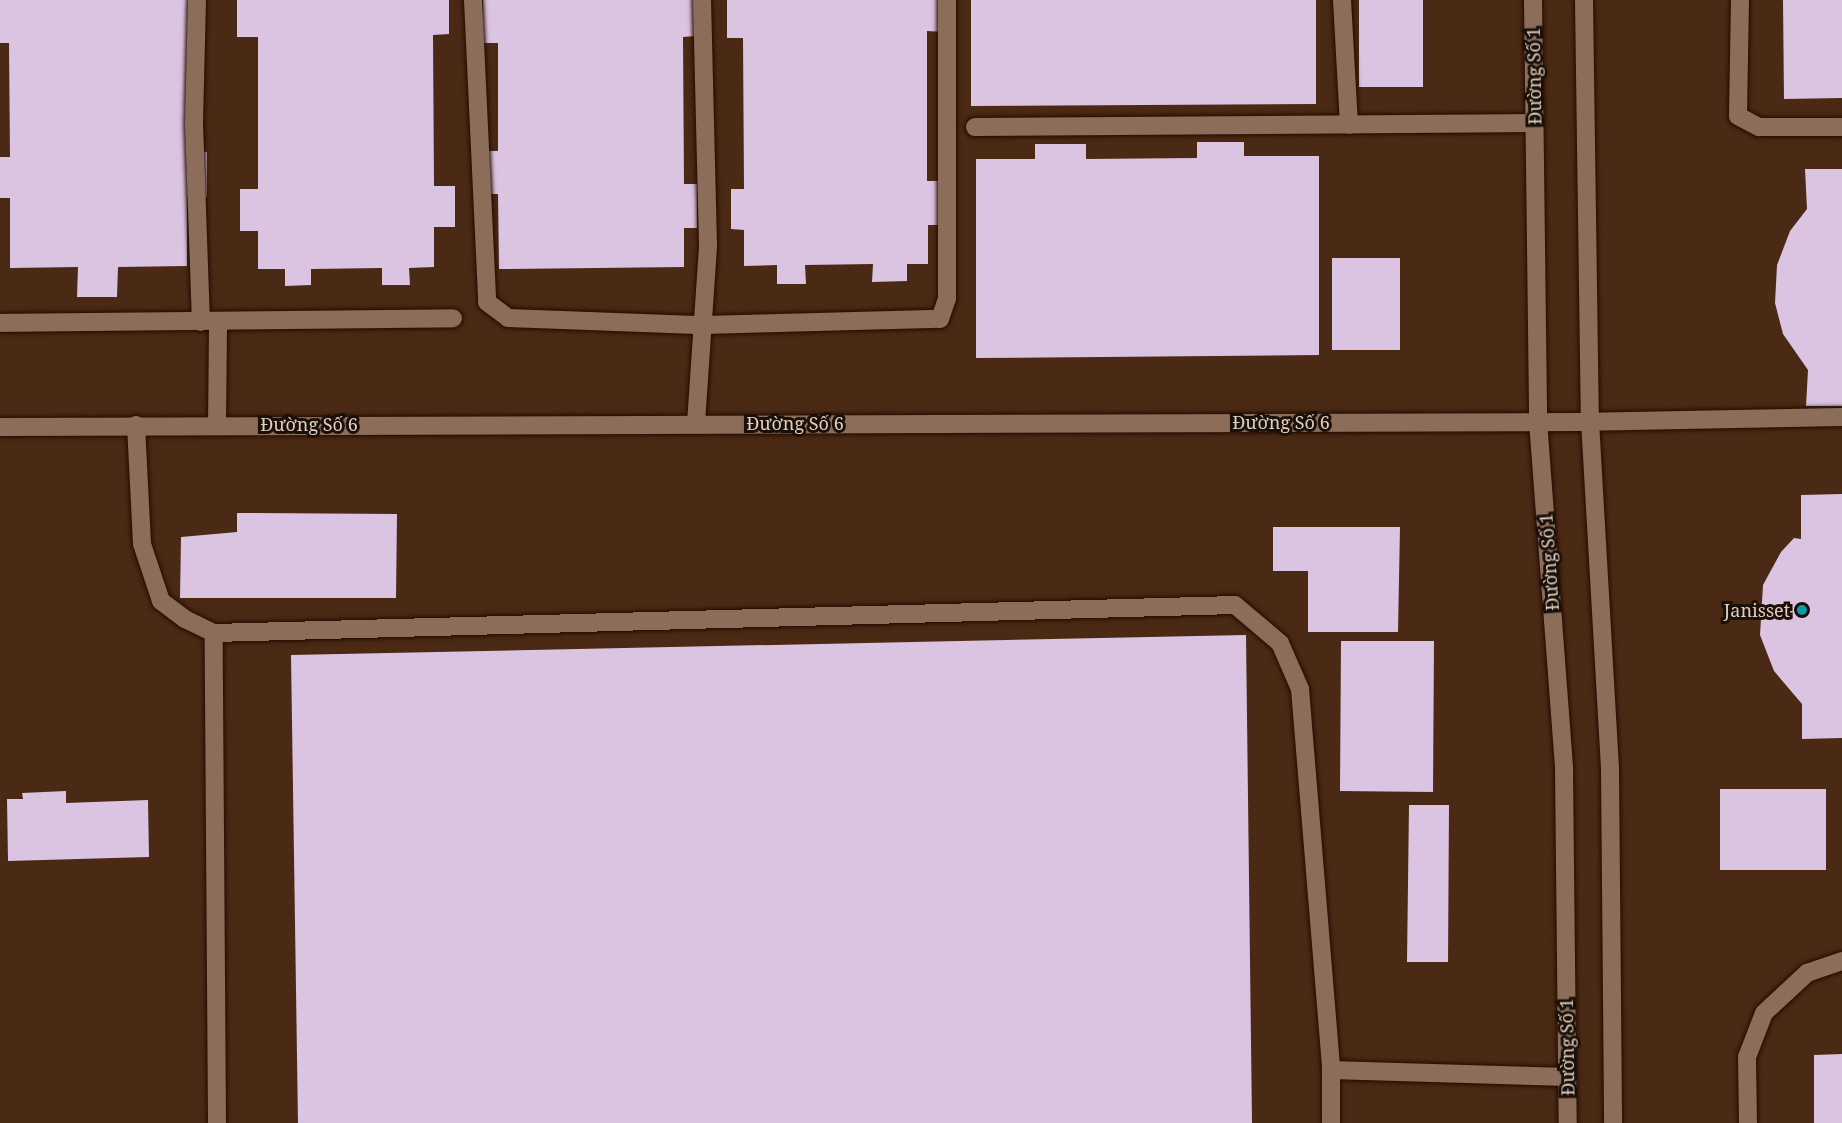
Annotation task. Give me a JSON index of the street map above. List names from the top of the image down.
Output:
{
  "streets": {
    "street": ["Đường Số 1", "Đường Số 6"]
  },
  "crossings": [
    ["Đường Số 1", "Đường Số 6"]
  ],
  "places": ["Janisset"]
}
